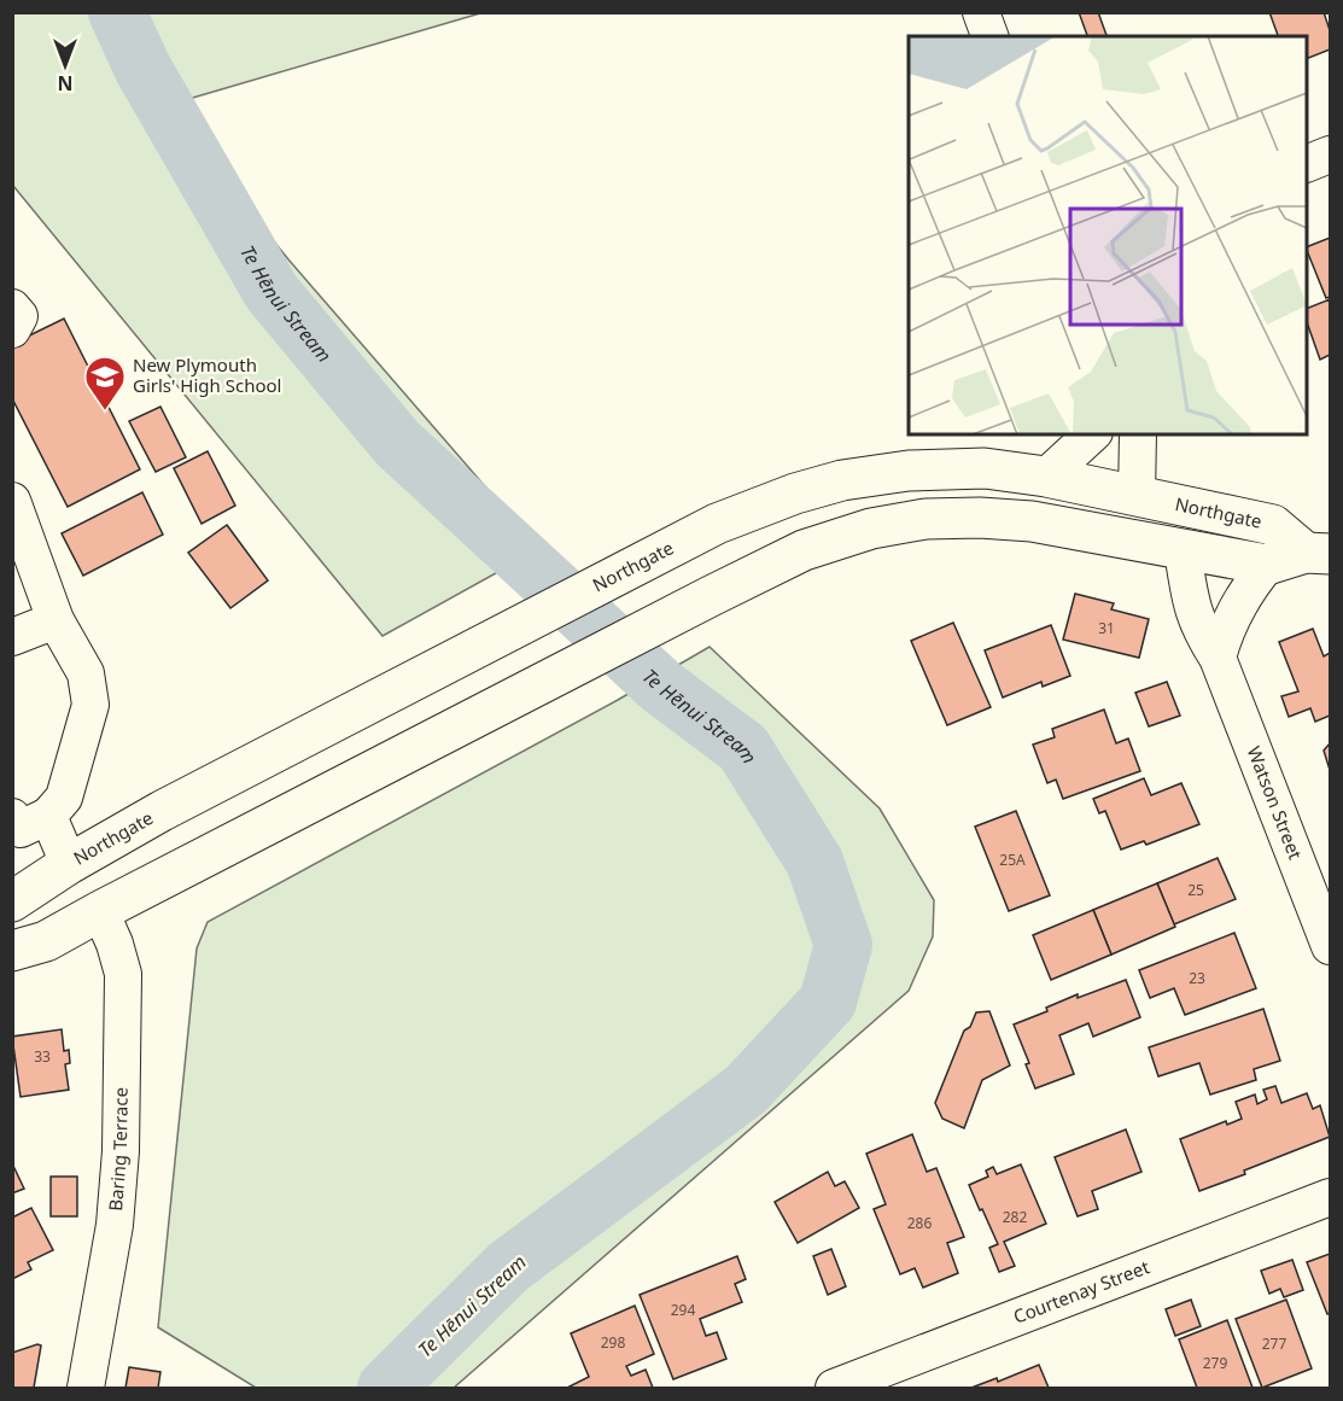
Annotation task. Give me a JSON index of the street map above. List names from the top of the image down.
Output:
{
  "streets": {
    "highway": ["Northgate"],
    "street": ["Watson Street", "Baring Terrace", "Courtenay Street"]
  },
  "crossings": [
    ["Northgate", "Watson Street"],
    ["Northgate", "Baring Terrace"]
  ],
  "water": ["Te Hēnui Stream"],
  "places": {
    "school or university": ["New Plymouth Girls' High School"]
  },
  "house_numbers": [
    "31",
    "25A",
    "25",
    "23",
    "33",
    "282",
    "286",
    "294",
    "298",
    "277",
    "279"
  ],
  "north": "bottom"
}
